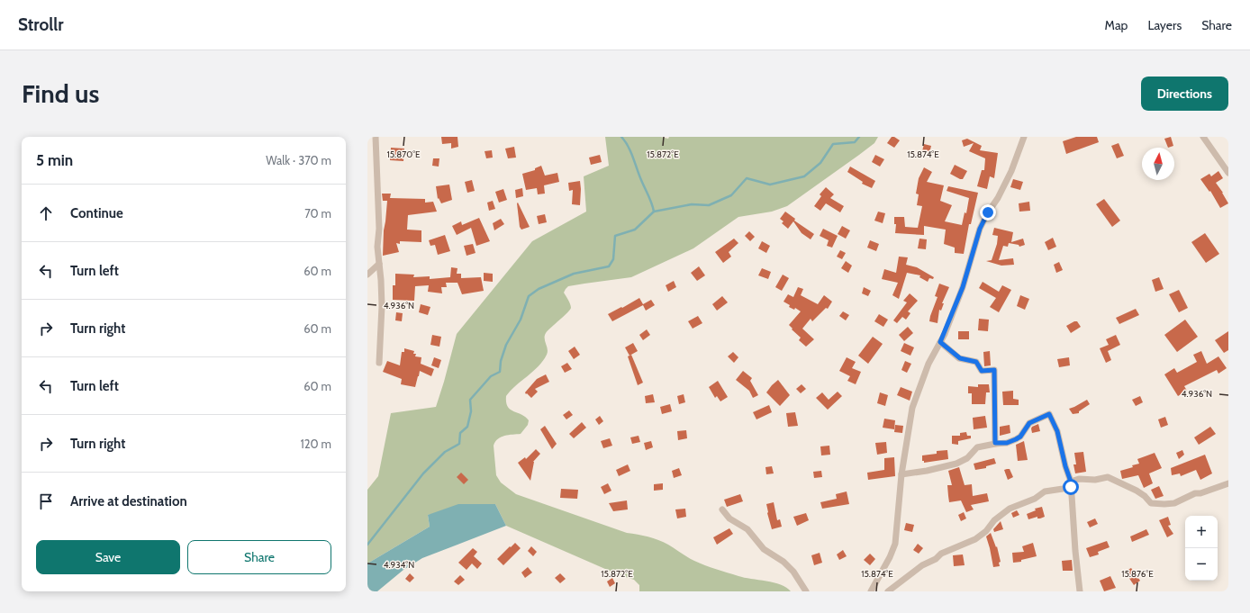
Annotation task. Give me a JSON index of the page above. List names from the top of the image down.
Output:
{
  "north": "top",
  "page": {
    "header": "Strollr",
    "nav": ["Map", "Layers", "Share"],
    "buttons": [
      "Directions",
      ["Save", "Share"]
    ],
    "title": "Find us",
    "heading": ["5 min", "Walk · 370 m"],
    "list": [
      ["Continue", "70 m"],
      ["Turn left", "60 m"],
      ["Turn right", "60 m"],
      ["Turn left", "60 m"],
      ["Turn right", "120 m"],
      "Arrive at destination"
    ],
    "map_buttons": ["+", "−"]
  },
  "coordinates": [
    "15.870°E",
    "15.872°E",
    "15.874°E",
    "4.936°N",
    "4.934°N",
    "15.876°E"
  ]
}
